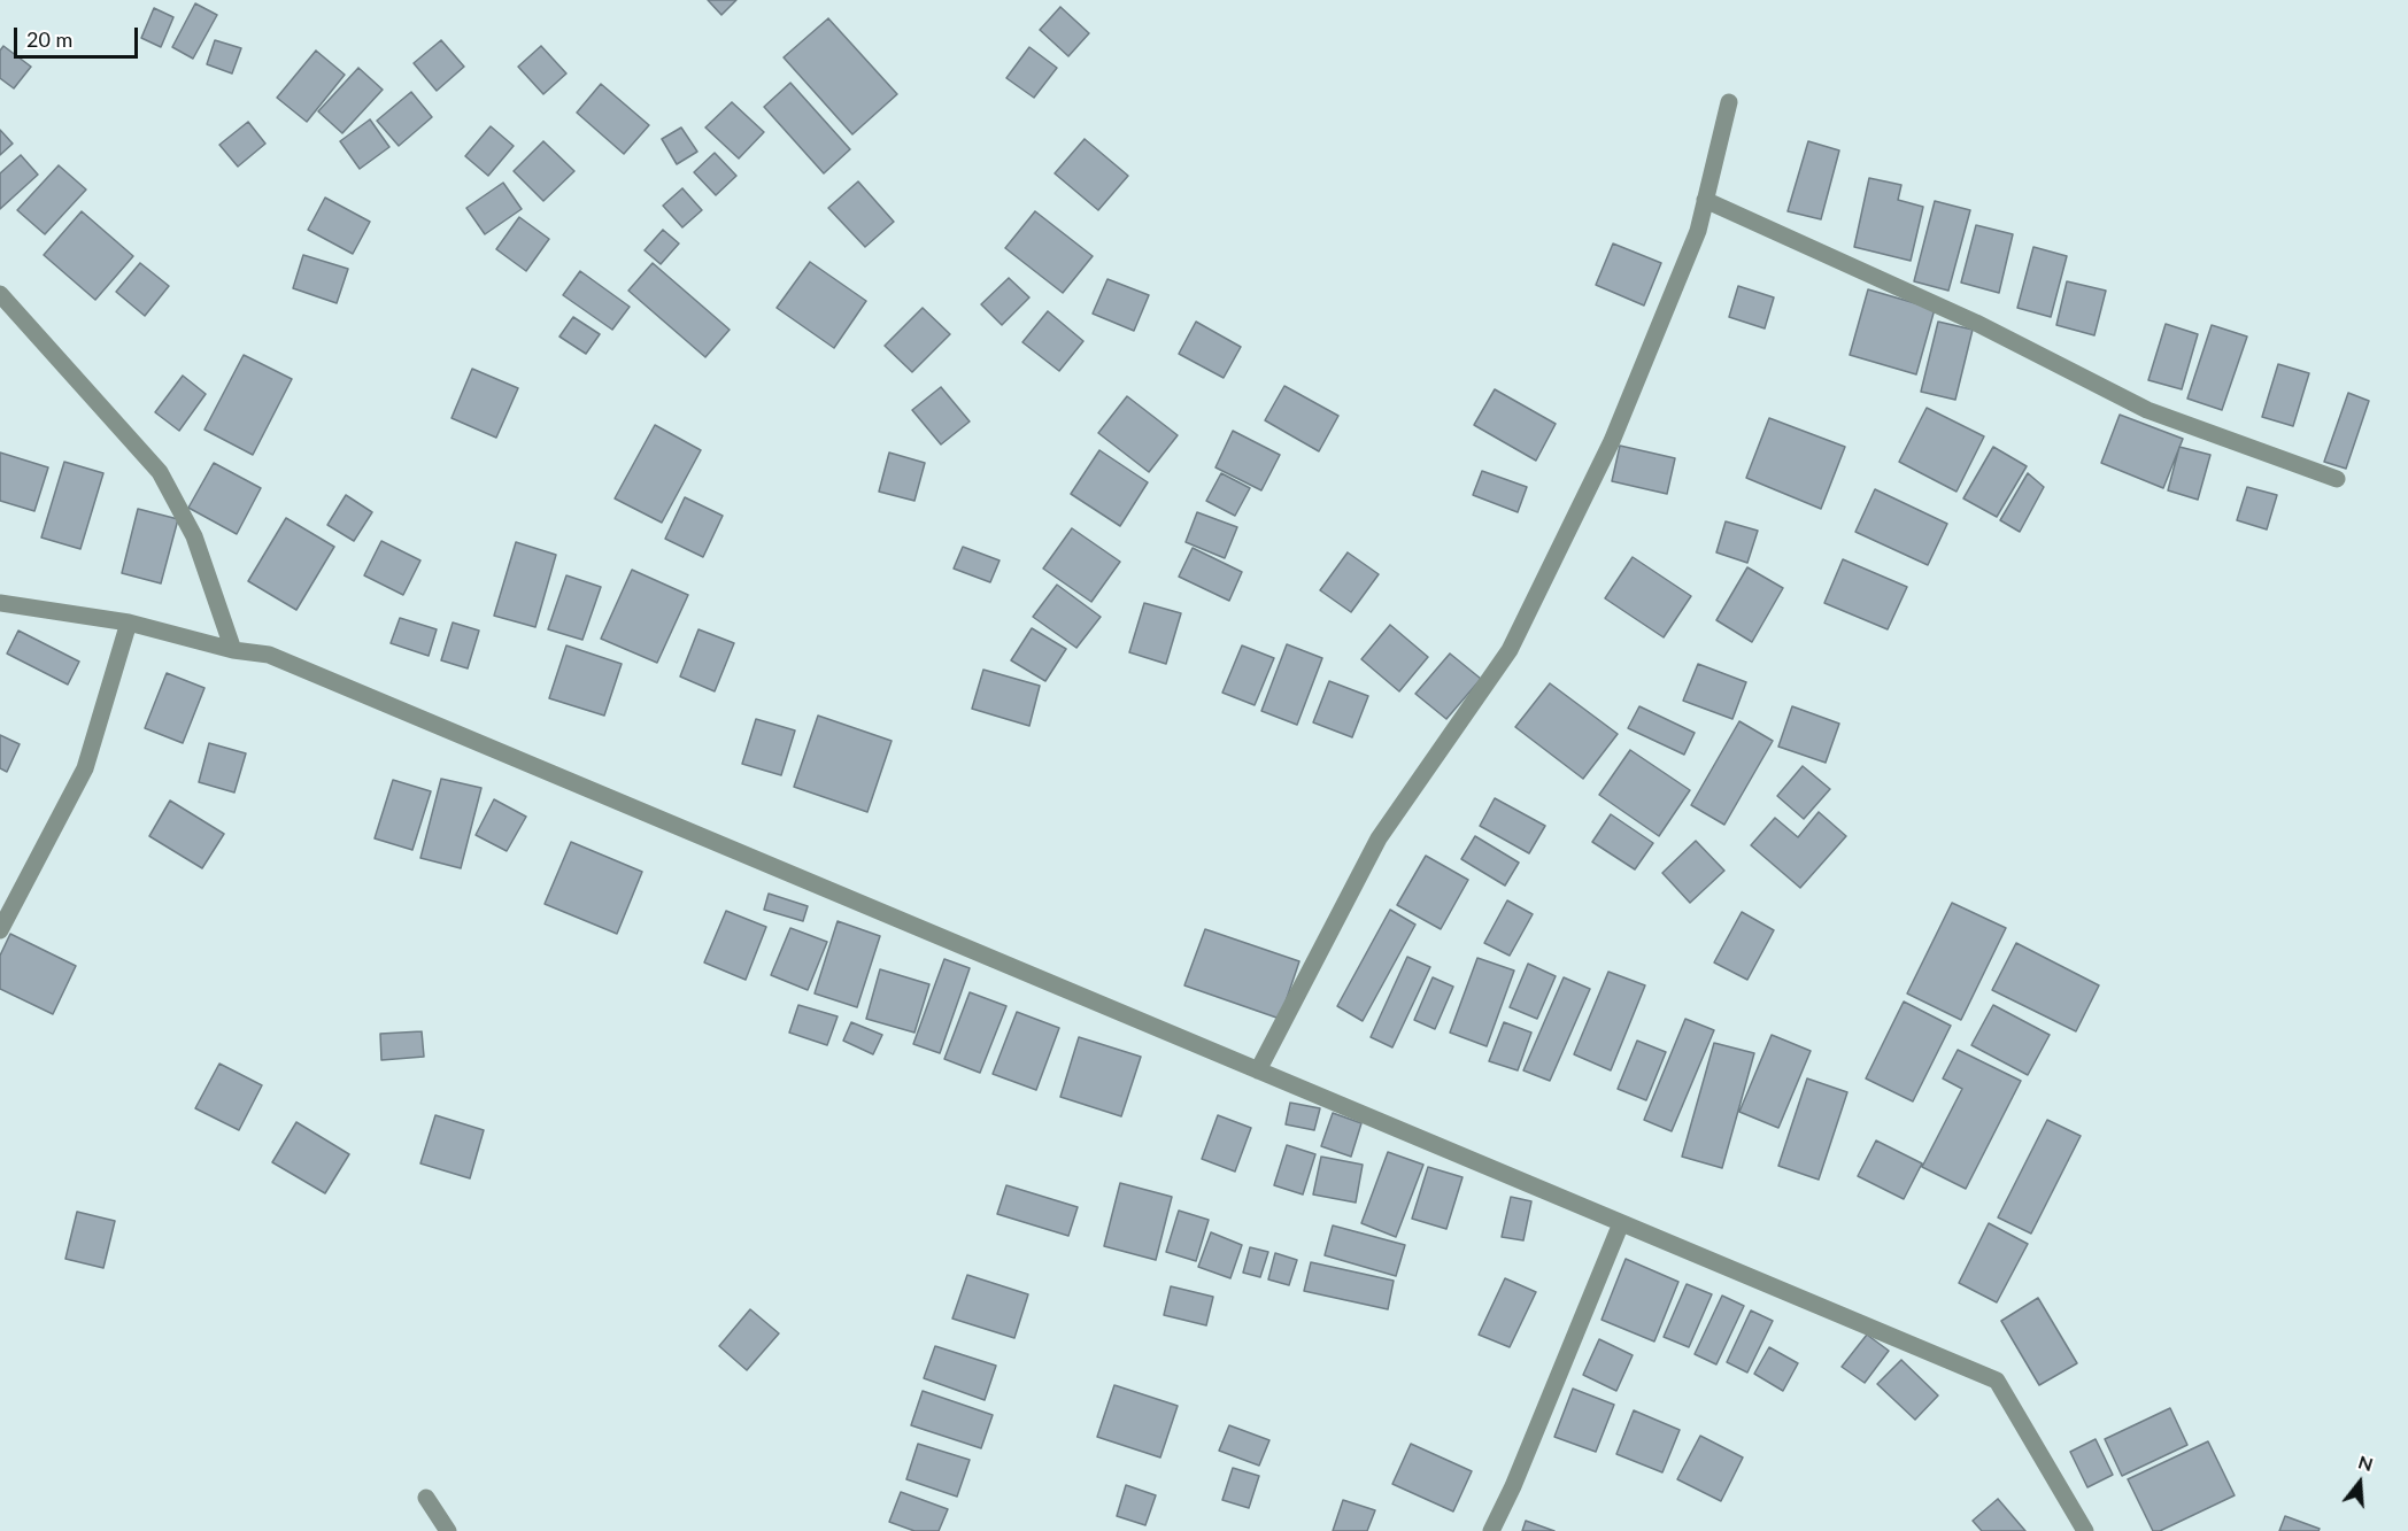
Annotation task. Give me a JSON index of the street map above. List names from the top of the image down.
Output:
{
  "scale_bar": "20 m",
  "north": "top"
}
